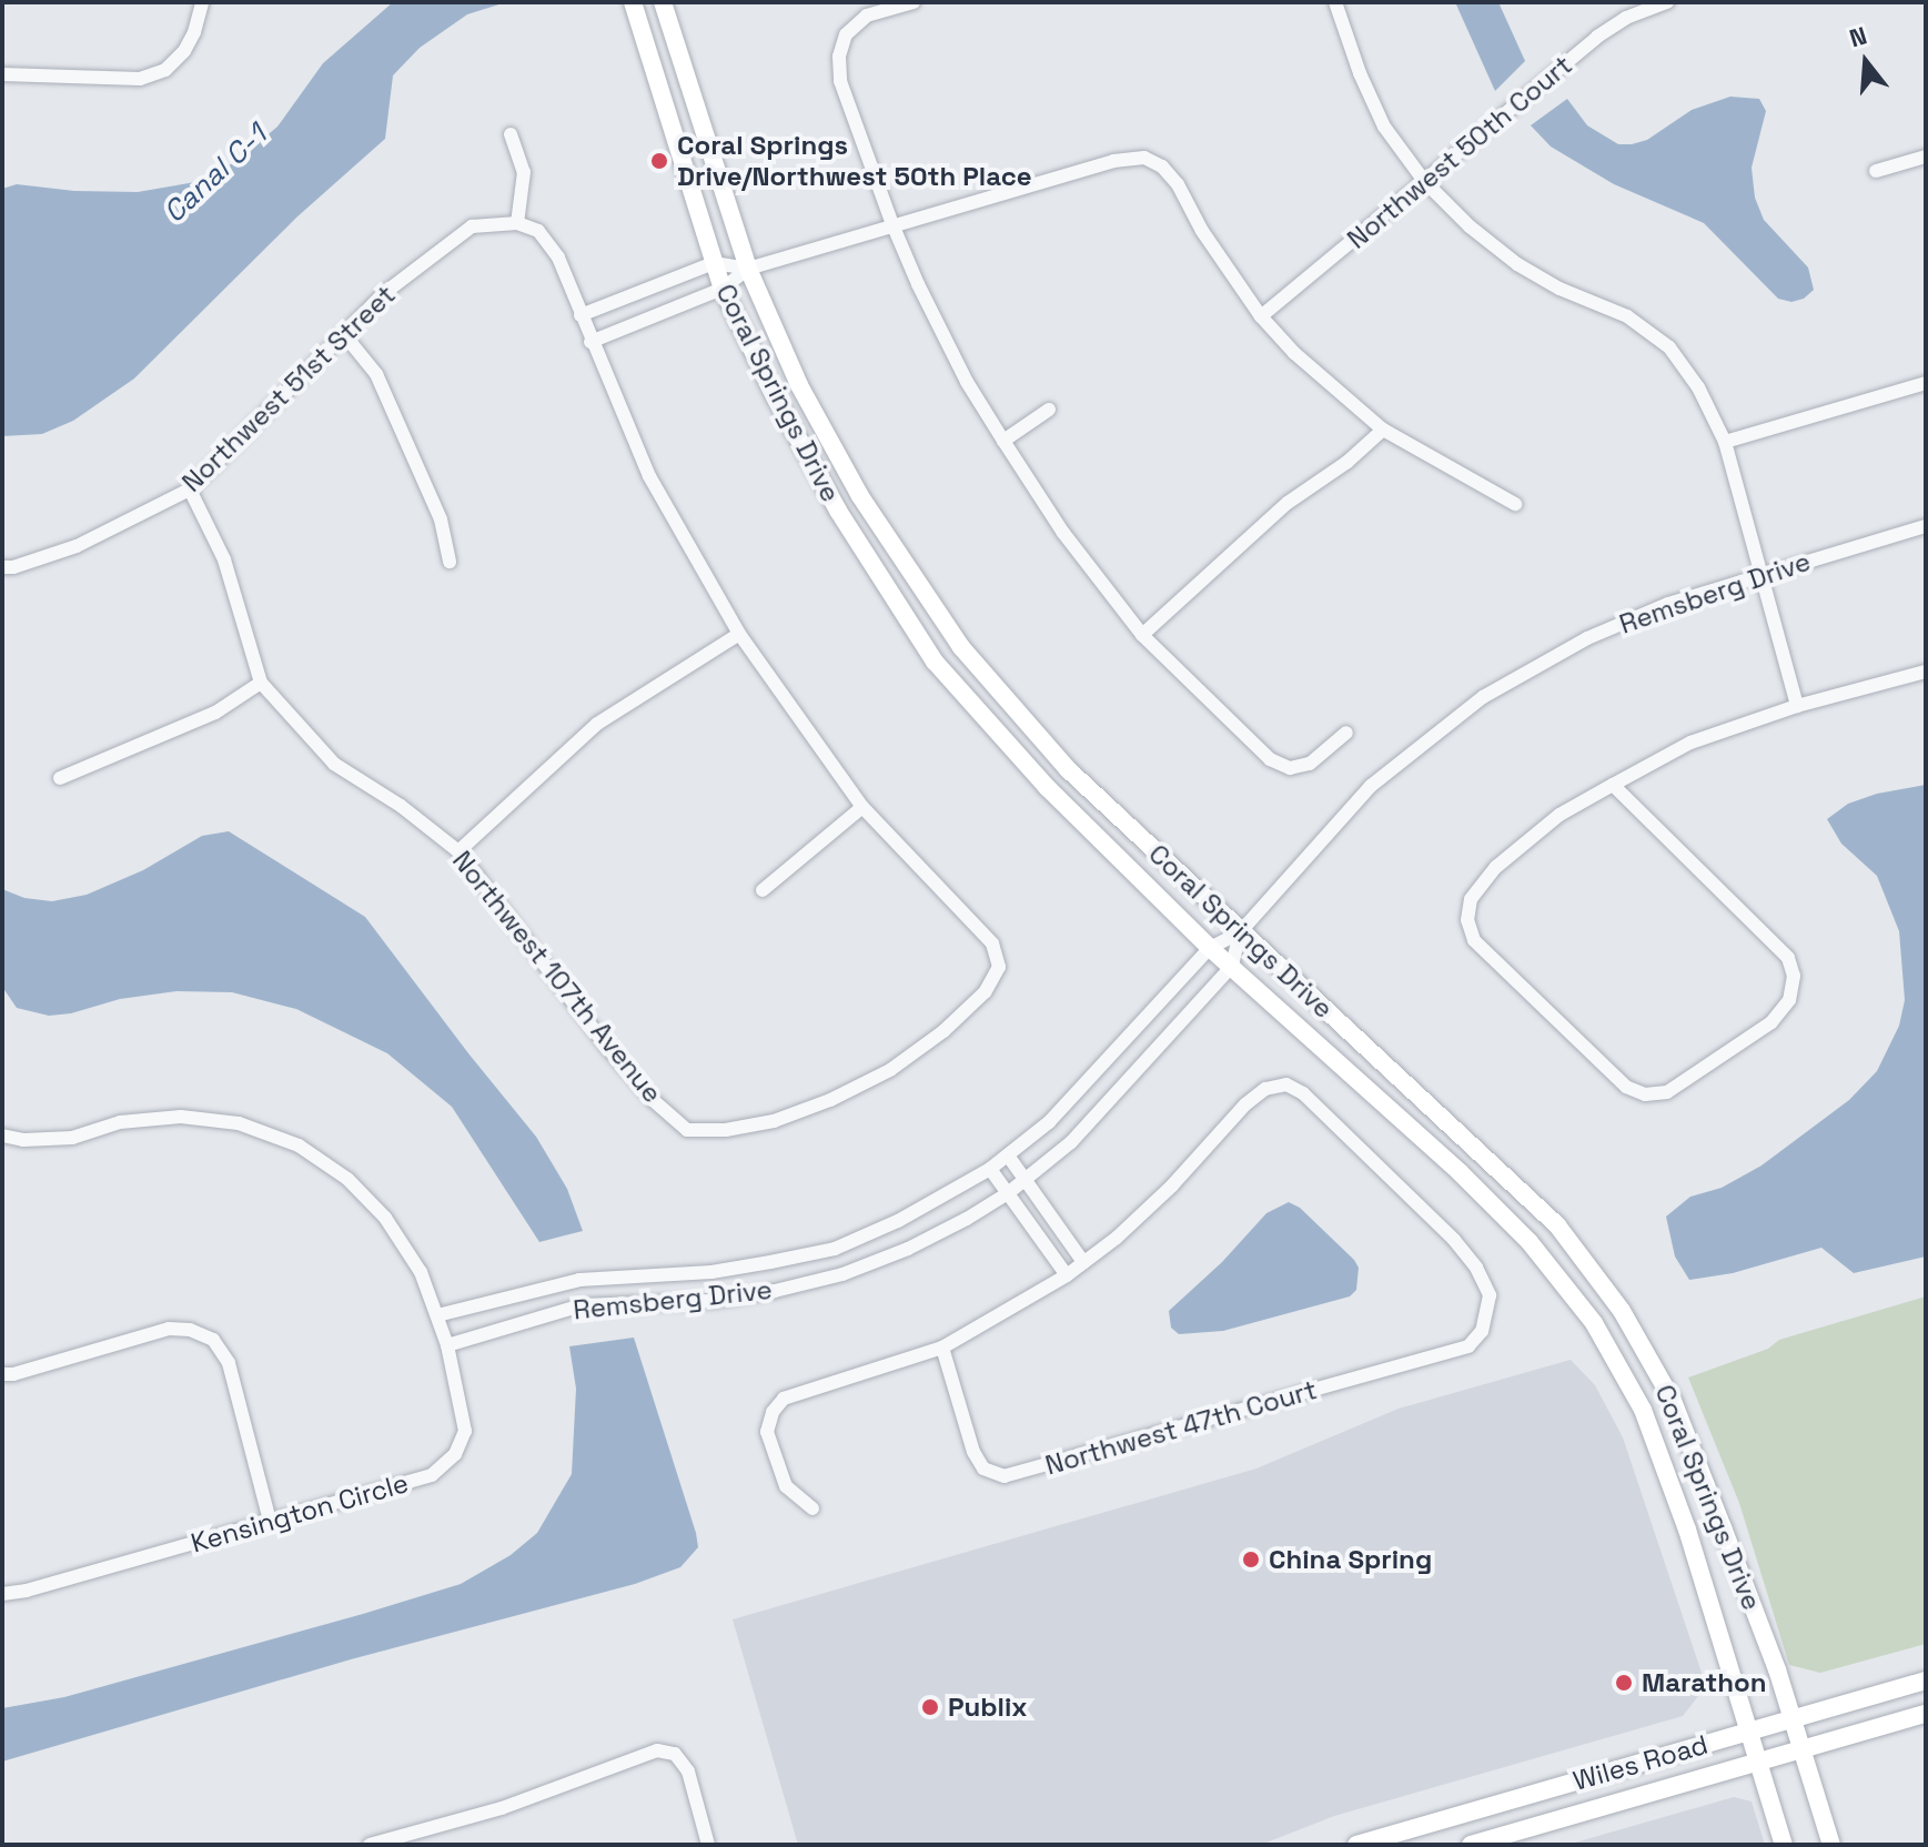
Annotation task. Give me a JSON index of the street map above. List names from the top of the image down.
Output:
{
  "streets": {
    "main road": ["Coral Springs Drive", "Wiles Road"],
    "street": [
      "Northwest 50th Court",
      "Northwest 51st Street",
      "Remsberg Drive",
      "Northwest 107th Avenue",
      "Northwest 47th Court",
      "Kensington Circle"
    ]
  },
  "crossings": [
    ["Northwest 51st Street", "Northwest 107th Avenue"],
    ["Coral Springs Drive", "Remsberg Drive"],
    ["Coral Springs Drive", "Wiles Road"],
    ["Remsberg Drive", "Kensington Circle"]
  ],
  "water": ["Canal C-1"],
  "places": [
    "Coral Springs Drive/Northwest 50th Place",
    "China Spring",
    "Marathon",
    "Publix"
  ],
  "north": "top"
}
